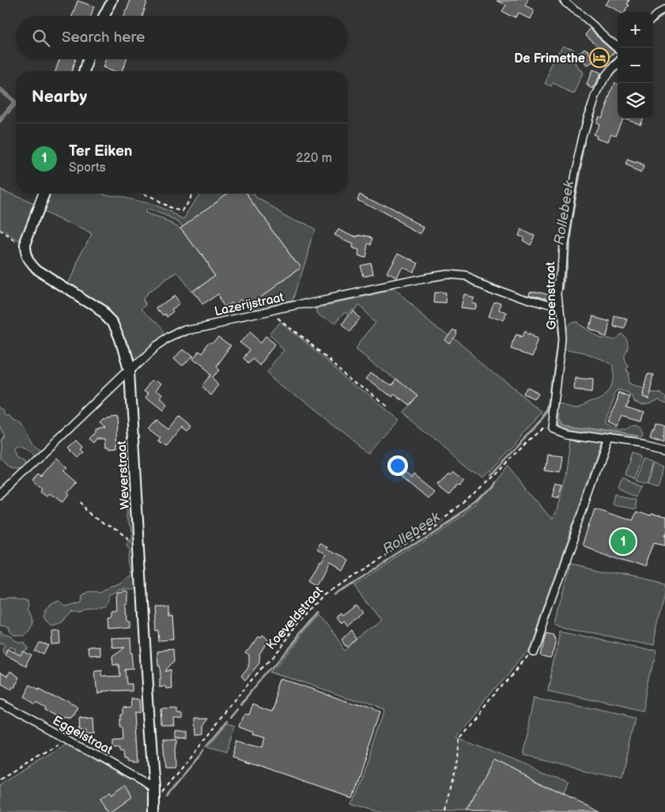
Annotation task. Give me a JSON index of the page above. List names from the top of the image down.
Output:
{
  "streets": {
    "street": [
      "Groenstraat",
      "Lazerijstraat",
      "Weverstraat",
      "Eggelstraat"
    ],
    "path": ["Koeveldstraat"]
  },
  "crossings": [
    ["Groenstraat", "Lazerijstraat"],
    ["Groenstraat", "Koeveldstraat"],
    ["Lazerijstraat", "Weverstraat"],
    ["Weverstraat", "Koeveldstraat"],
    ["Weverstraat", "Eggelstraat"],
    ["Koeveldstraat", "Eggelstraat"]
  ],
  "water": ["Rollebeek"],
  "places": {
    "hotel": ["De Frimethe"]
  },
  "page": {
    "map_buttons": ["+", "−"],
    "search": "Search here",
    "heading": "Nearby",
    "list": [
      {
        "mark": "1",
        "name": "Ter Eiken",
        "note": "Sports",
        "value": "220 m"
      }
    ],
    "pins": "1"
  }
}
